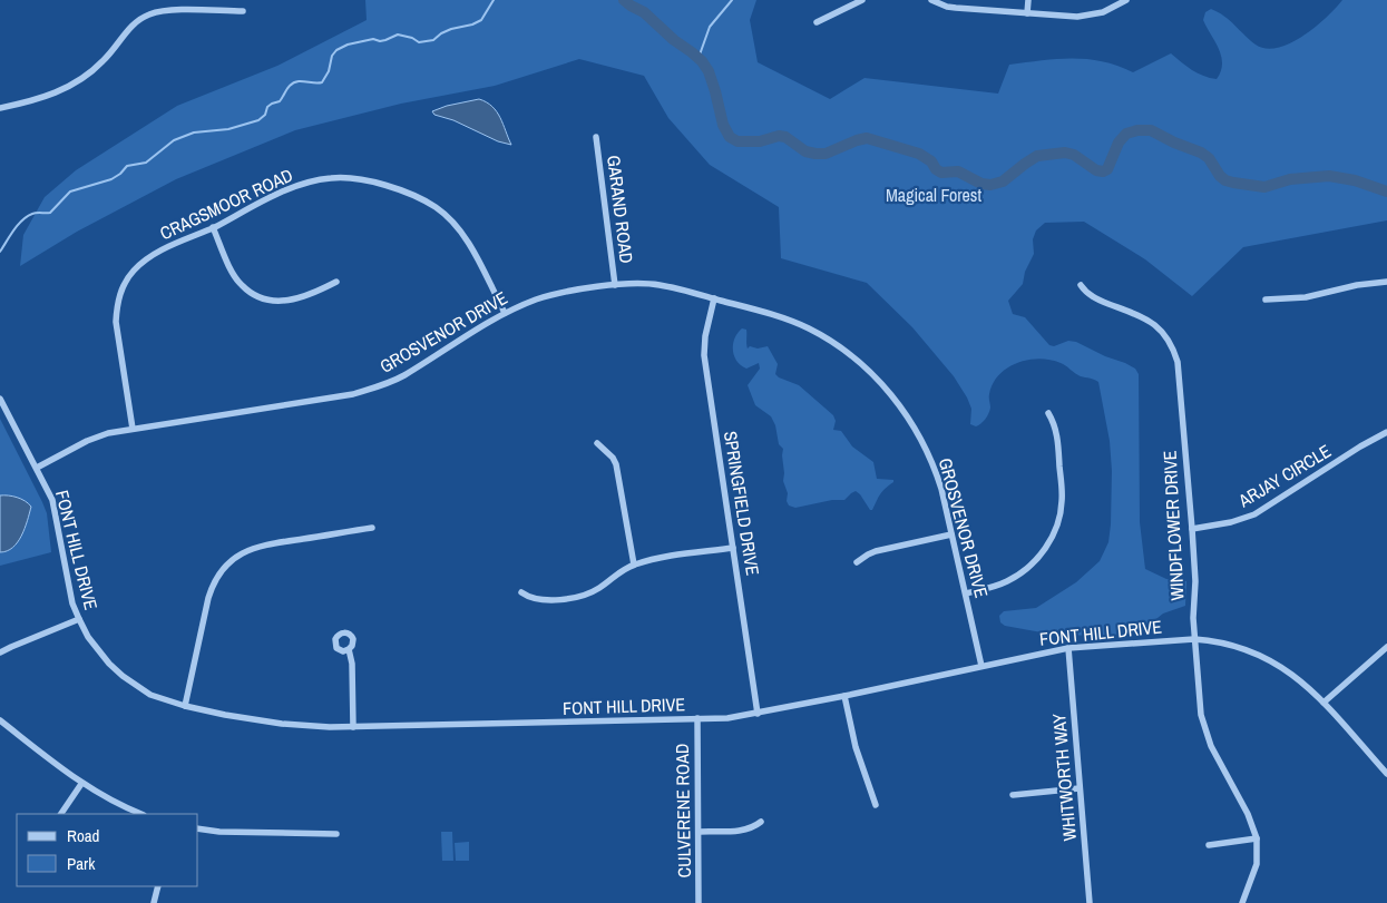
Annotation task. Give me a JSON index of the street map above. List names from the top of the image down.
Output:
{
  "streets": {
    "street": [
      "CRAGSMOOR ROAD",
      "GARAND ROAD",
      "GROSVENOR DRIVE",
      "ARJAY CIRCLE",
      "SPRINGFIELD DRIVE",
      "WINDFLOWER DRIVE",
      "FONT HILL DRIVE",
      "WHITWORTH WAY",
      "CULVERENE ROAD"
    ]
  },
  "crossings": [
    ["CRAGSMOOR ROAD", "GROSVENOR DRIVE"],
    ["GARAND ROAD", "GROSVENOR DRIVE"],
    ["GROSVENOR DRIVE", "SPRINGFIELD DRIVE"],
    ["GROSVENOR DRIVE", "FONT HILL DRIVE"],
    ["ARJAY CIRCLE", "WINDFLOWER DRIVE"],
    ["SPRINGFIELD DRIVE", "FONT HILL DRIVE"],
    ["WINDFLOWER DRIVE", "FONT HILL DRIVE"],
    ["FONT HILL DRIVE", "WHITWORTH WAY"],
    ["FONT HILL DRIVE", "CULVERENE ROAD"]
  ],
  "parks": ["Magical Forest"],
  "legend": ["Road", "Park"]
}
